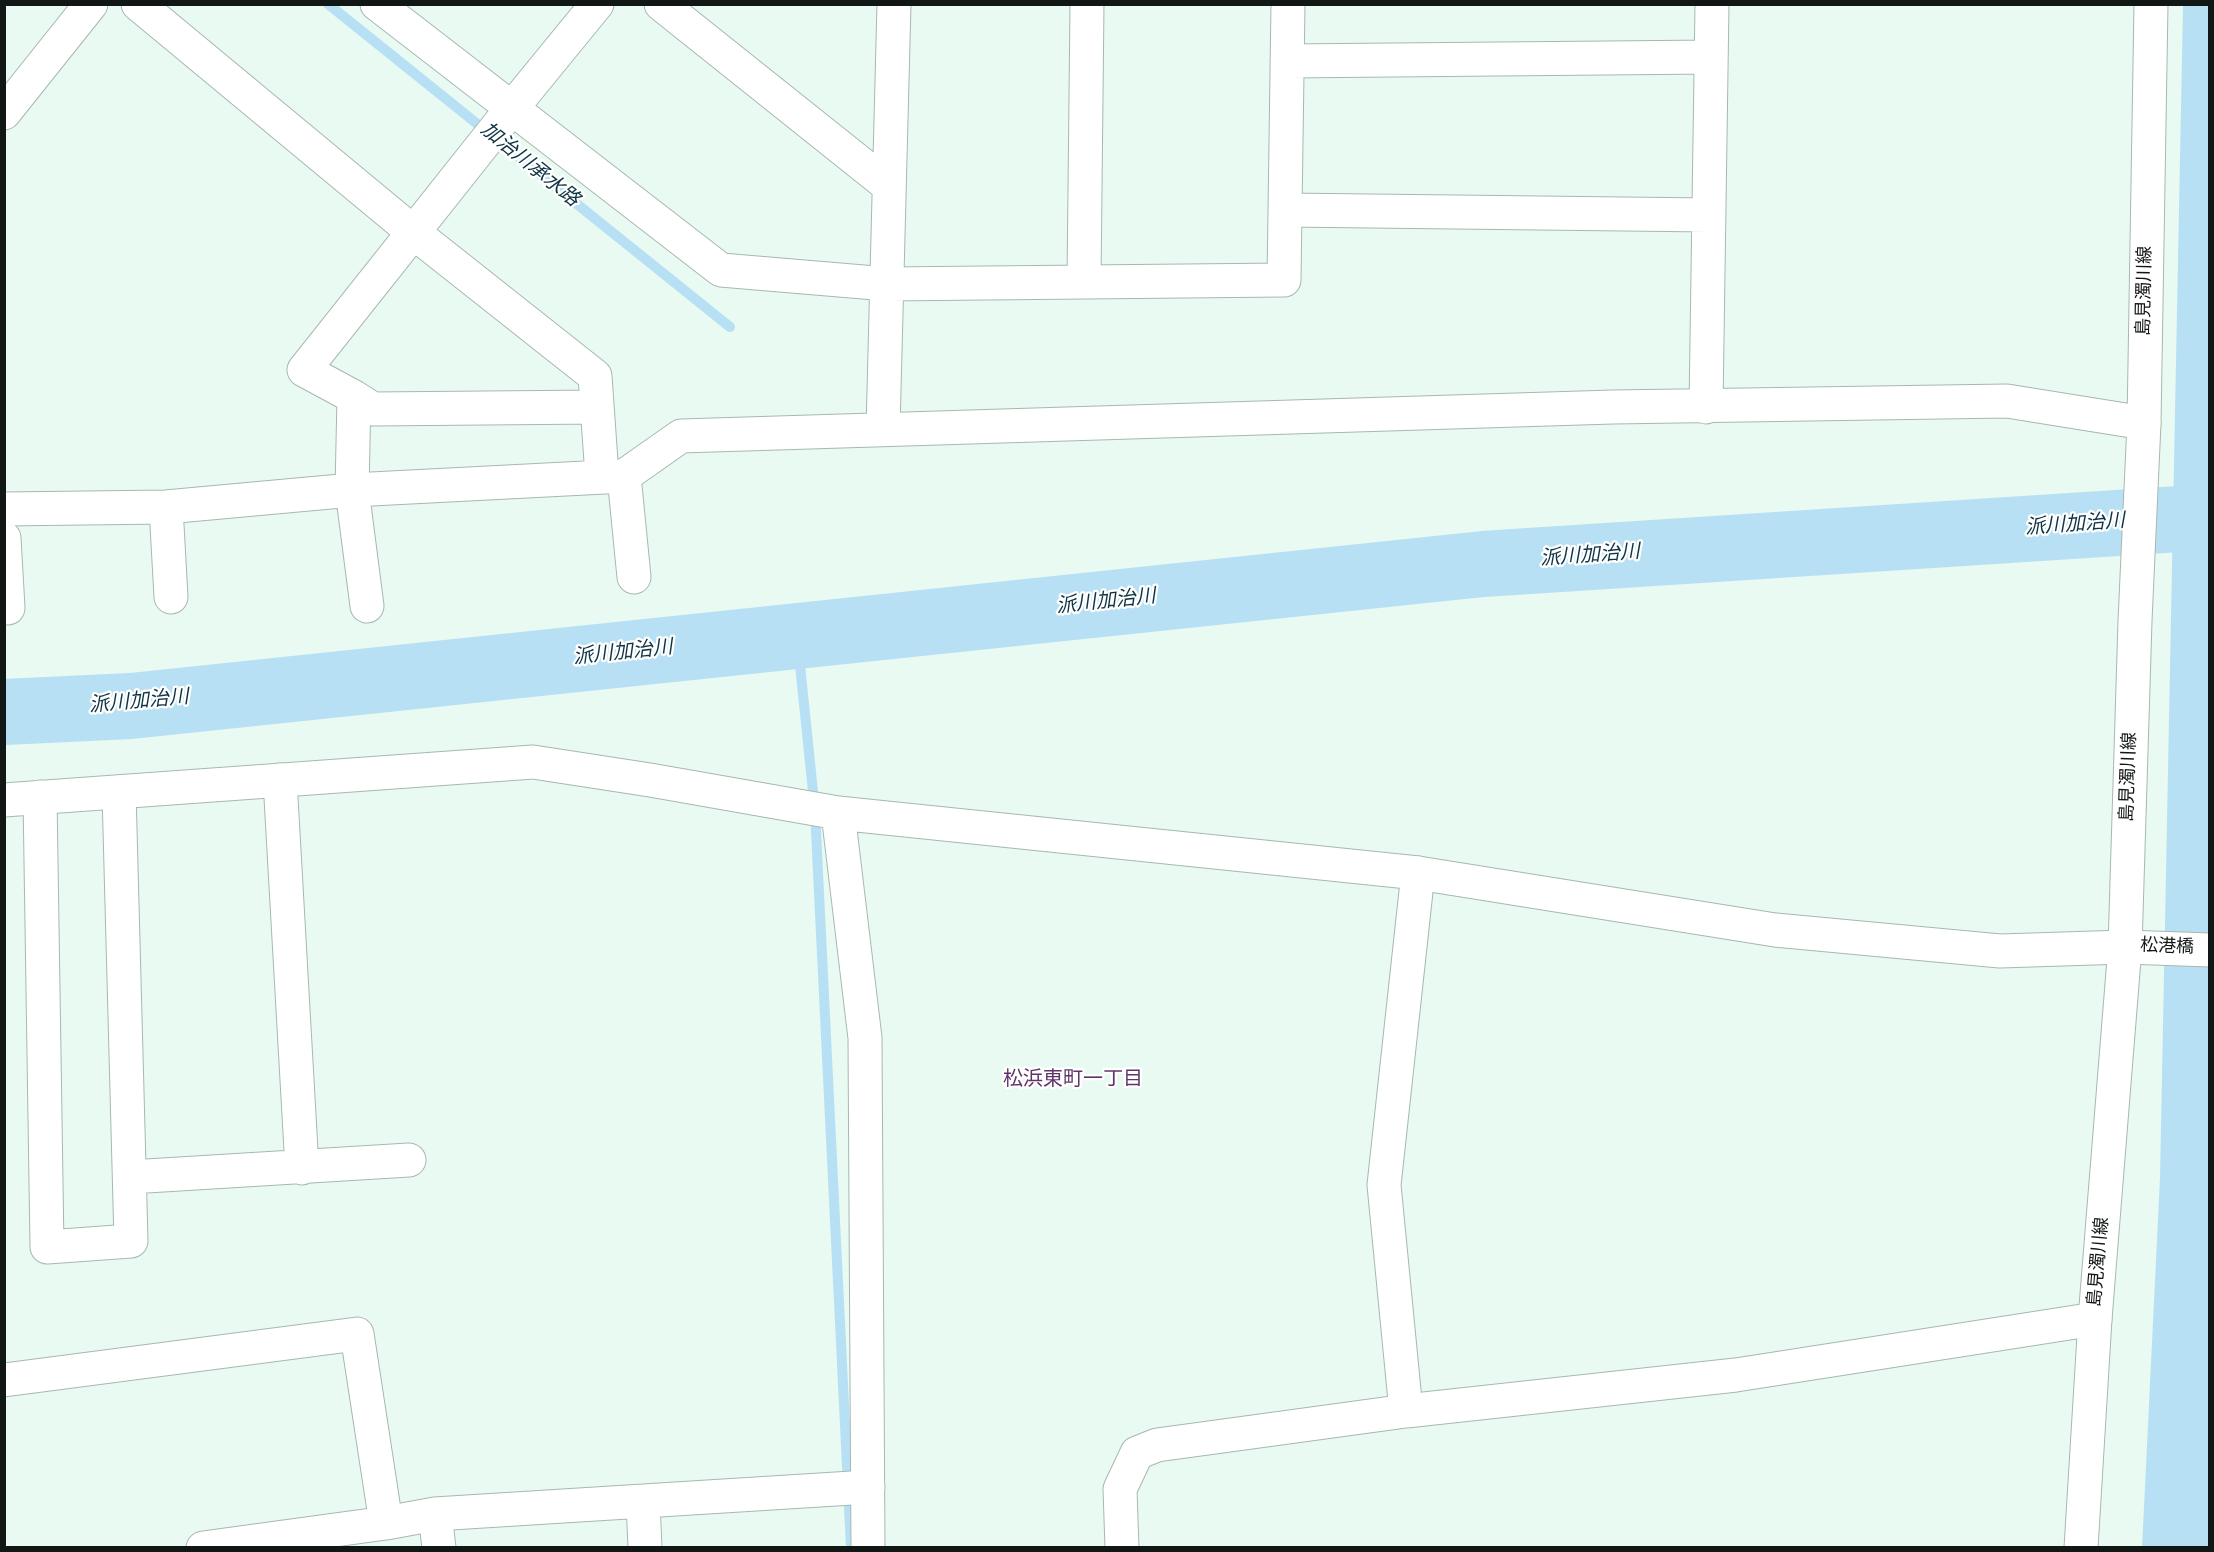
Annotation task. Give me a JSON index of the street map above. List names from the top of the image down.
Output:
{
  "streets": {
    "street": ["島見濁川線", "松港橋"]
  },
  "crossings": [
    ["島見濁川線", "松港橋"]
  ],
  "districts": ["松浜東町一丁目"],
  "water": ["加治川承水路", "派川加治川"]
}
